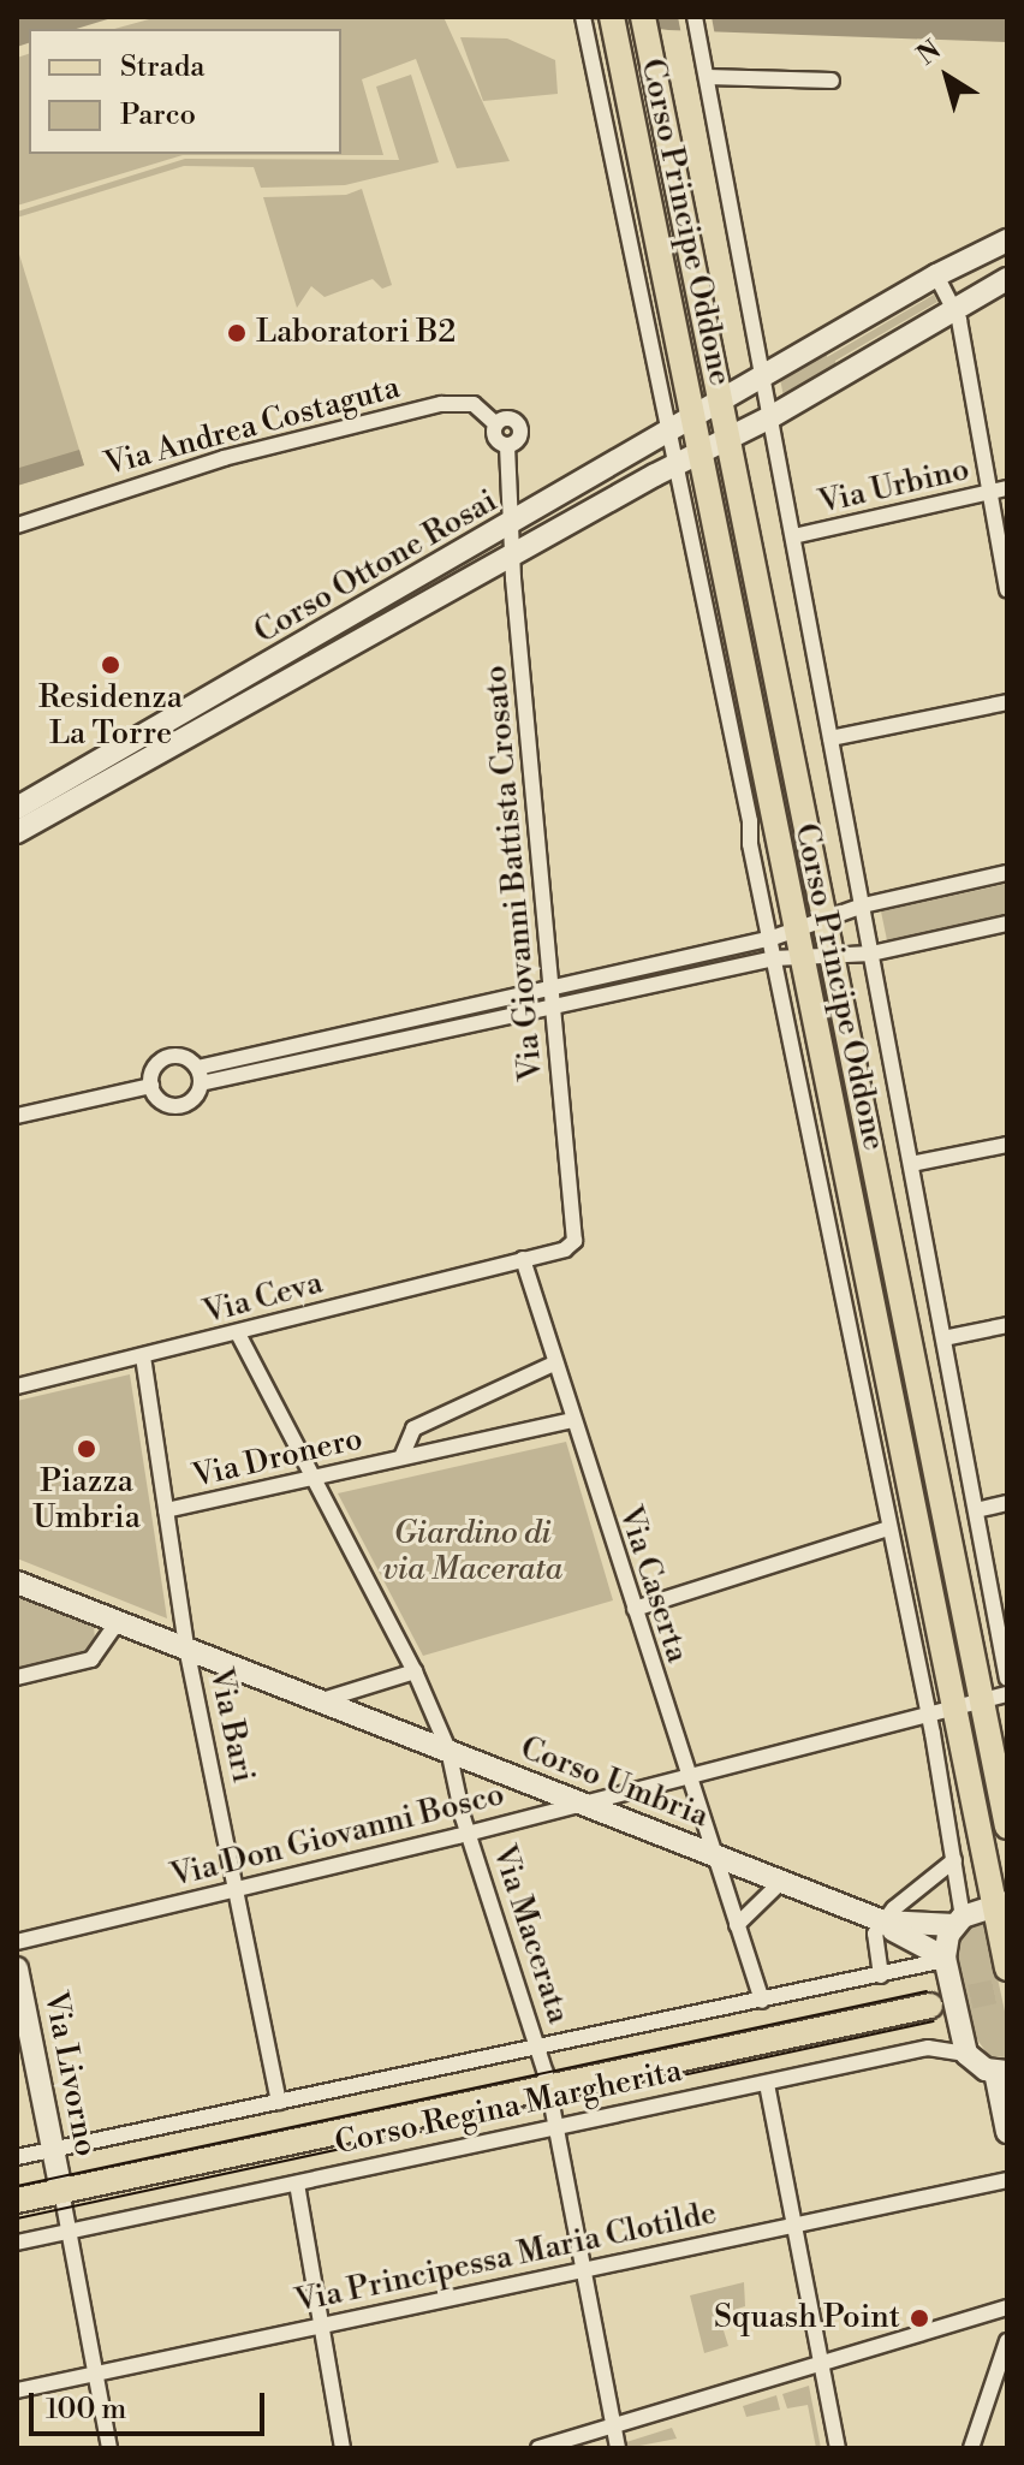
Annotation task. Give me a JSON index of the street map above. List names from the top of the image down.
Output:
{
  "streets": {
    "main road": ["Corso Principe Oddone", "Corso Regina Margherita"],
    "street": [
      "Via Andrea Costaguta",
      "Via Urbino",
      "Corso Ottone Rosai",
      "Via Giovanni Battista Crosato",
      "Via Ceva",
      "Via Dronero",
      "Via Caserta",
      "Via Bari",
      "Corso Umbria",
      "Via Don Giovanni Bosco",
      "Via Macerata",
      "Via Livorno",
      "Via Principessa Maria Clotilde"
    ]
  },
  "crossings": [
    ["Corso Principe Oddone", "Via Urbino"],
    ["Corso Principe Oddone", "Corso Ottone Rosai"],
    ["Corso Principe Oddone", "Corso Umbria"],
    ["Corso Principe Oddone", "Via Don Giovanni Bosco"],
    ["Via Andrea Costaguta", "Via Giovanni Battista Crosato"],
    ["Corso Ottone Rosai", "Via Giovanni Battista Crosato"],
    ["Via Giovanni Battista Crosato", "Via Ceva"],
    ["Via Giovanni Battista Crosato", "Via Caserta"],
    ["Via Ceva", "Via Caserta"],
    ["Via Ceva", "Via Bari"],
    ["Via Ceva", "Via Macerata"],
    ["Via Dronero", "Via Caserta"],
    ["Via Dronero", "Via Bari"],
    ["Via Dronero", "Via Macerata"],
    ["Via Caserta", "Corso Umbria"],
    ["Via Caserta", "Via Don Giovanni Bosco"],
    ["Via Caserta", "Corso Regina Margherita"],
    ["Via Bari", "Corso Umbria"],
    ["Via Bari", "Via Don Giovanni Bosco"],
    ["Via Bari", "Corso Regina Margherita"],
    ["Corso Umbria", "Via Don Giovanni Bosco"],
    ["Corso Umbria", "Via Macerata"],
    ["Corso Umbria", "Corso Regina Margherita"],
    ["Via Don Giovanni Bosco", "Via Macerata"],
    ["Via Macerata", "Corso Regina Margherita"],
    ["Via Macerata", "Via Principessa Maria Clotilde"],
    ["Via Livorno", "Corso Regina Margherita"]
  ],
  "parks": ["Giardino di via Macerata"],
  "places": [
    "Laboratori B2",
    "Residenza La Torre",
    "Piazza Umbria",
    "Squash Point"
  ],
  "legend": ["Strada", "Parco"],
  "scale_bar": "100 m",
  "north": "top left"
}
